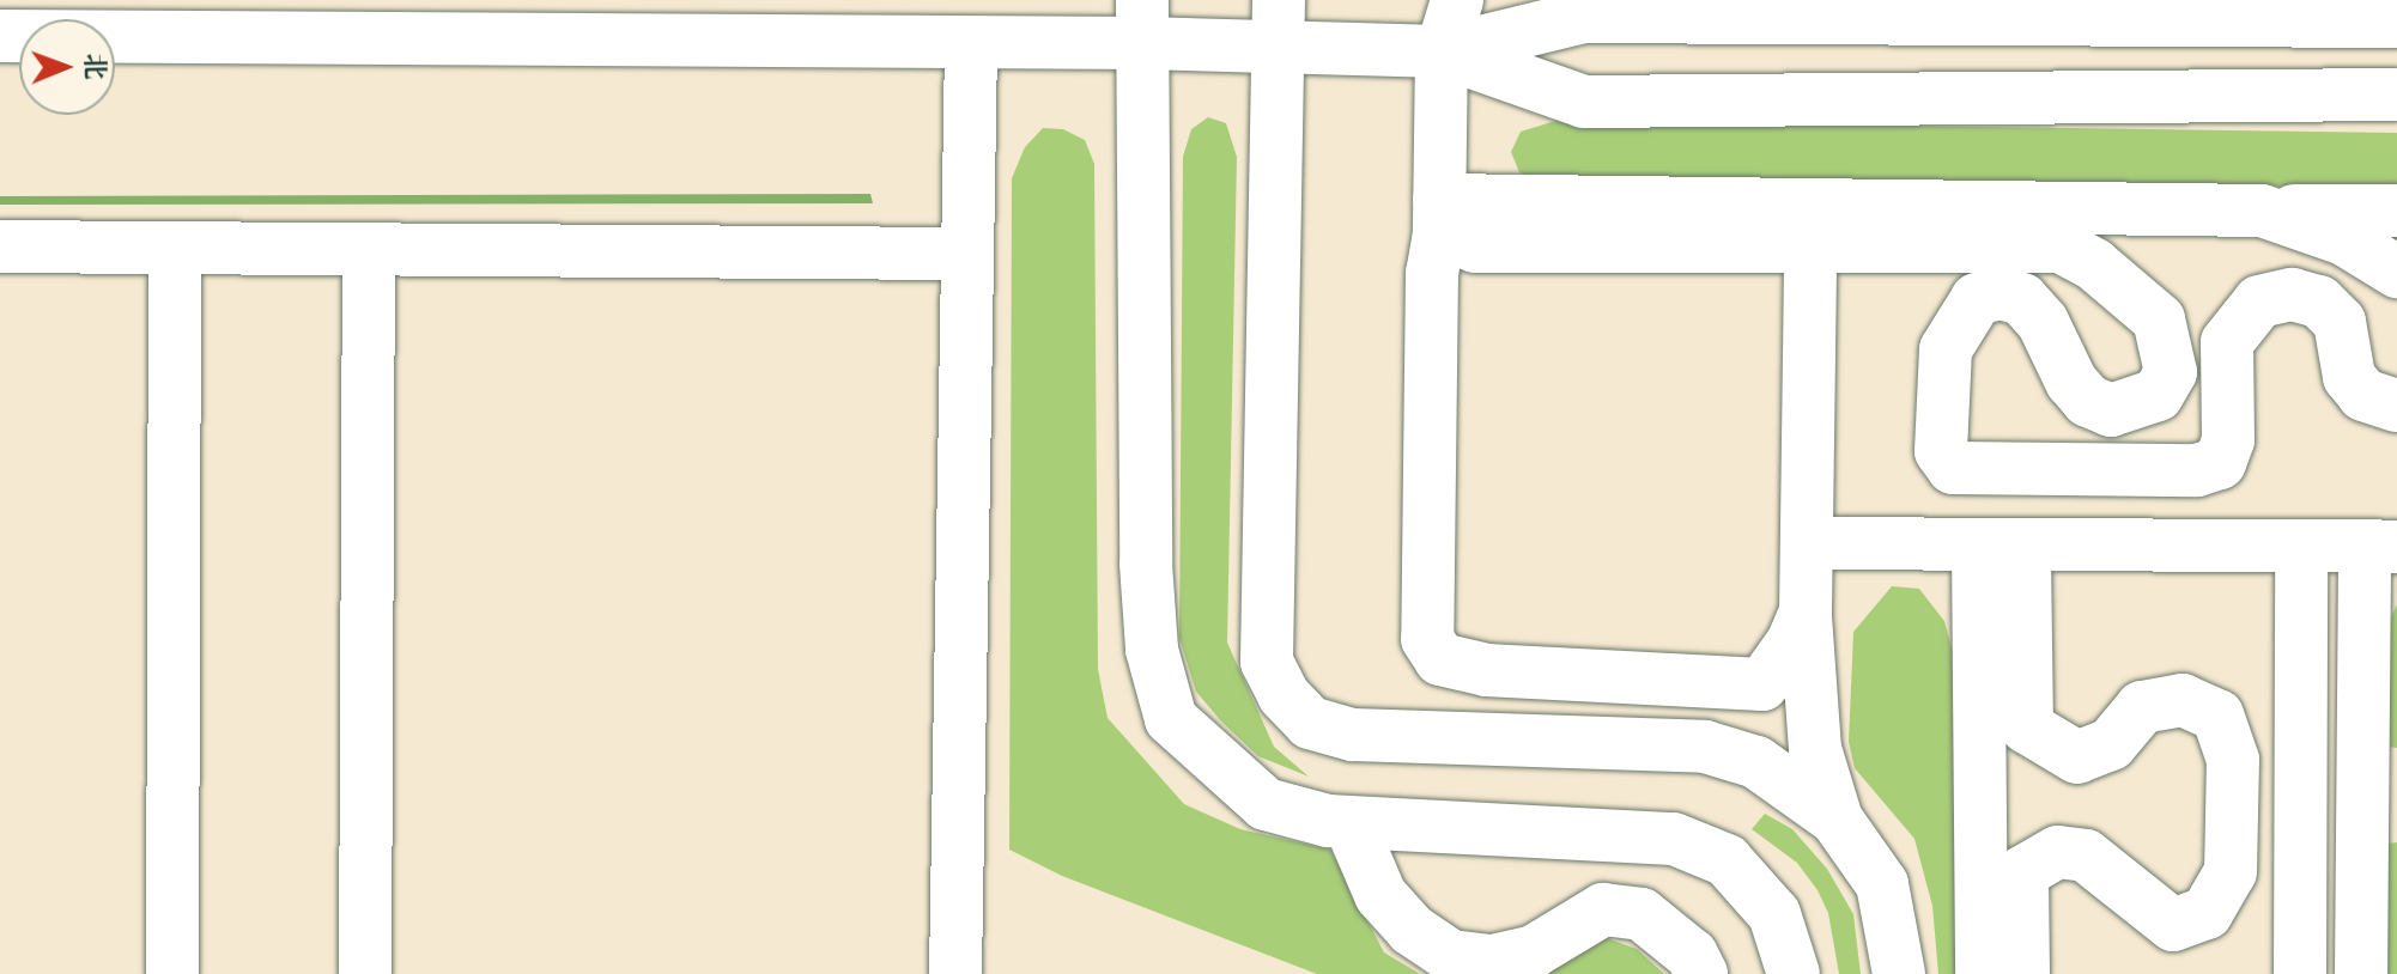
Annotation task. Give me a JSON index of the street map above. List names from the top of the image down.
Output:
{
  "north": "right"
}
